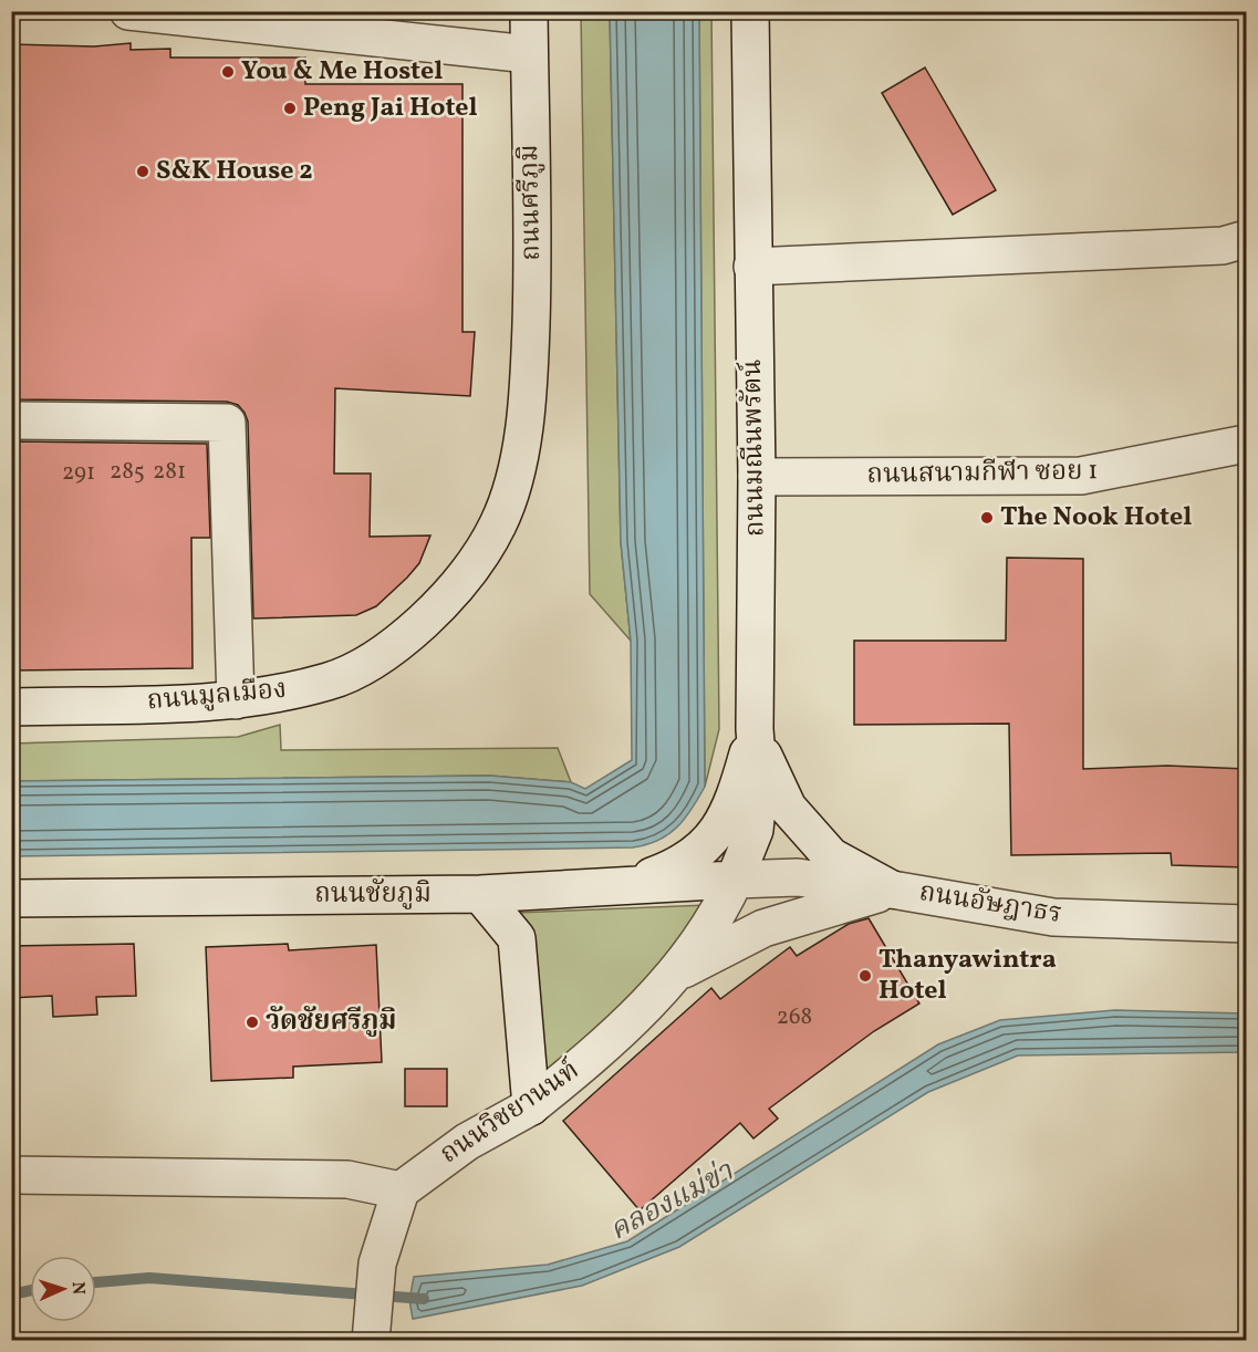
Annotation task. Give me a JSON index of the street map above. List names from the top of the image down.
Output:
{
  "streets": {
    "street": [
      "ถนนศรีภูมิ",
      "ถนนมณีนพรัตน์",
      "ถนนสนามกีฬา ซอย 1",
      "ถนนมูลเมือง",
      "ถนนชัยภูมิ",
      "ถนนอัษฎาธร",
      "ถนนวิชยานนท์"
    ]
  },
  "crossings": [
    ["ถนนศรีภูมิ", "ถนนมูลเมือง"],
    ["ถนนมณีนพรัตน์", "ถนนสนามกีฬา ซอย 1"],
    ["ถนนมณีนพรัตน์", "ถนนชัยภูมิ"],
    ["ถนนมณีนพรัตน์", "ถนนอัษฎาธร"],
    ["ถนนมณีนพรัตน์", "ถนนวิชยานนท์"],
    ["ถนนชัยภูมิ", "ถนนอัษฎาธร"],
    ["ถนนชัยภูมิ", "ถนนวิชยานนท์"],
    ["ถนนอัษฎาธร", "ถนนวิชยานนท์"]
  ],
  "water": ["คลองแม่ข่า"],
  "places": [
    "You & Me Hostel",
    "Peng Jai Hotel",
    "S&K House 2",
    "The Nook Hotel",
    "Thanyawintra Hotel",
    "วัดชัยศรีภูมิ"
  ],
  "house_numbers": [
    "285",
    "281",
    "291",
    "268"
  ],
  "north": "right"
}
